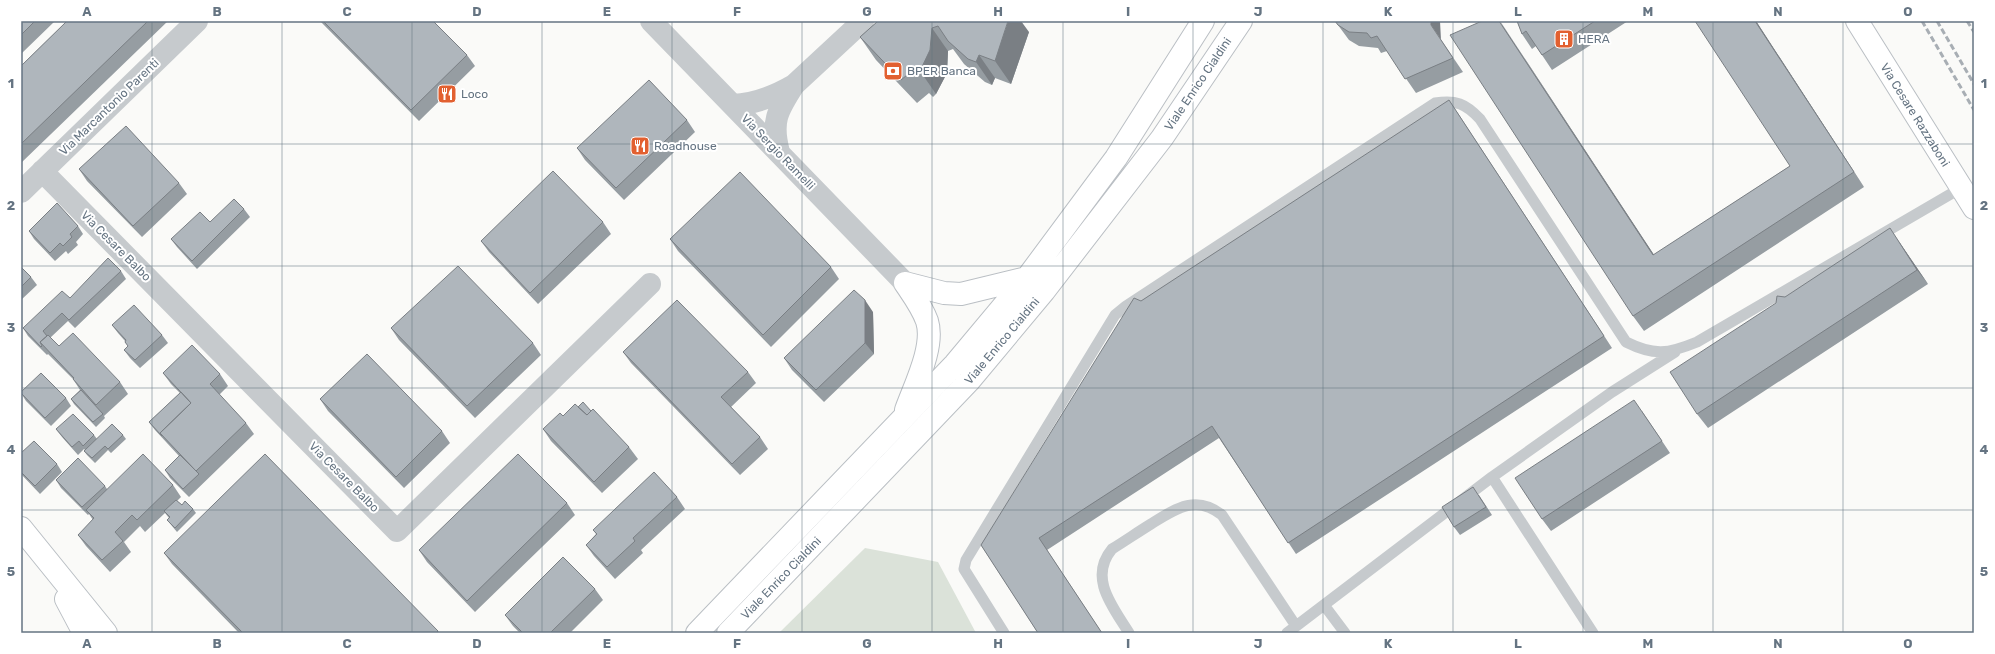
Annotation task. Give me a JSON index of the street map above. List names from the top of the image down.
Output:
{
  "streets": {
    "main road": ["Viale Enrico Cialdini", "Via Cesare Razzaboni"],
    "street": ["Via Marcantonio Parenti", "Via Sergio Ramelli", "Via Cesare Balbo"]
  },
  "crossings": [
    ["Via Marcantonio Parenti", "Via Cesare Balbo"]
  ],
  "places": {
    "building": ["HERA"],
    "bank": ["BPER Banca"],
    "restaurant": ["Loco", "Roadhouse"]
  },
  "grid": {
    "columns": [
      "A",
      "B",
      "C",
      "D",
      "E",
      "F",
      "G",
      "H",
      "I",
      "J",
      "K",
      "L",
      "M",
      "N",
      "O"
    ],
    "rows": [
      "1",
      "2",
      "3",
      "4",
      "5"
    ]
  }
}
